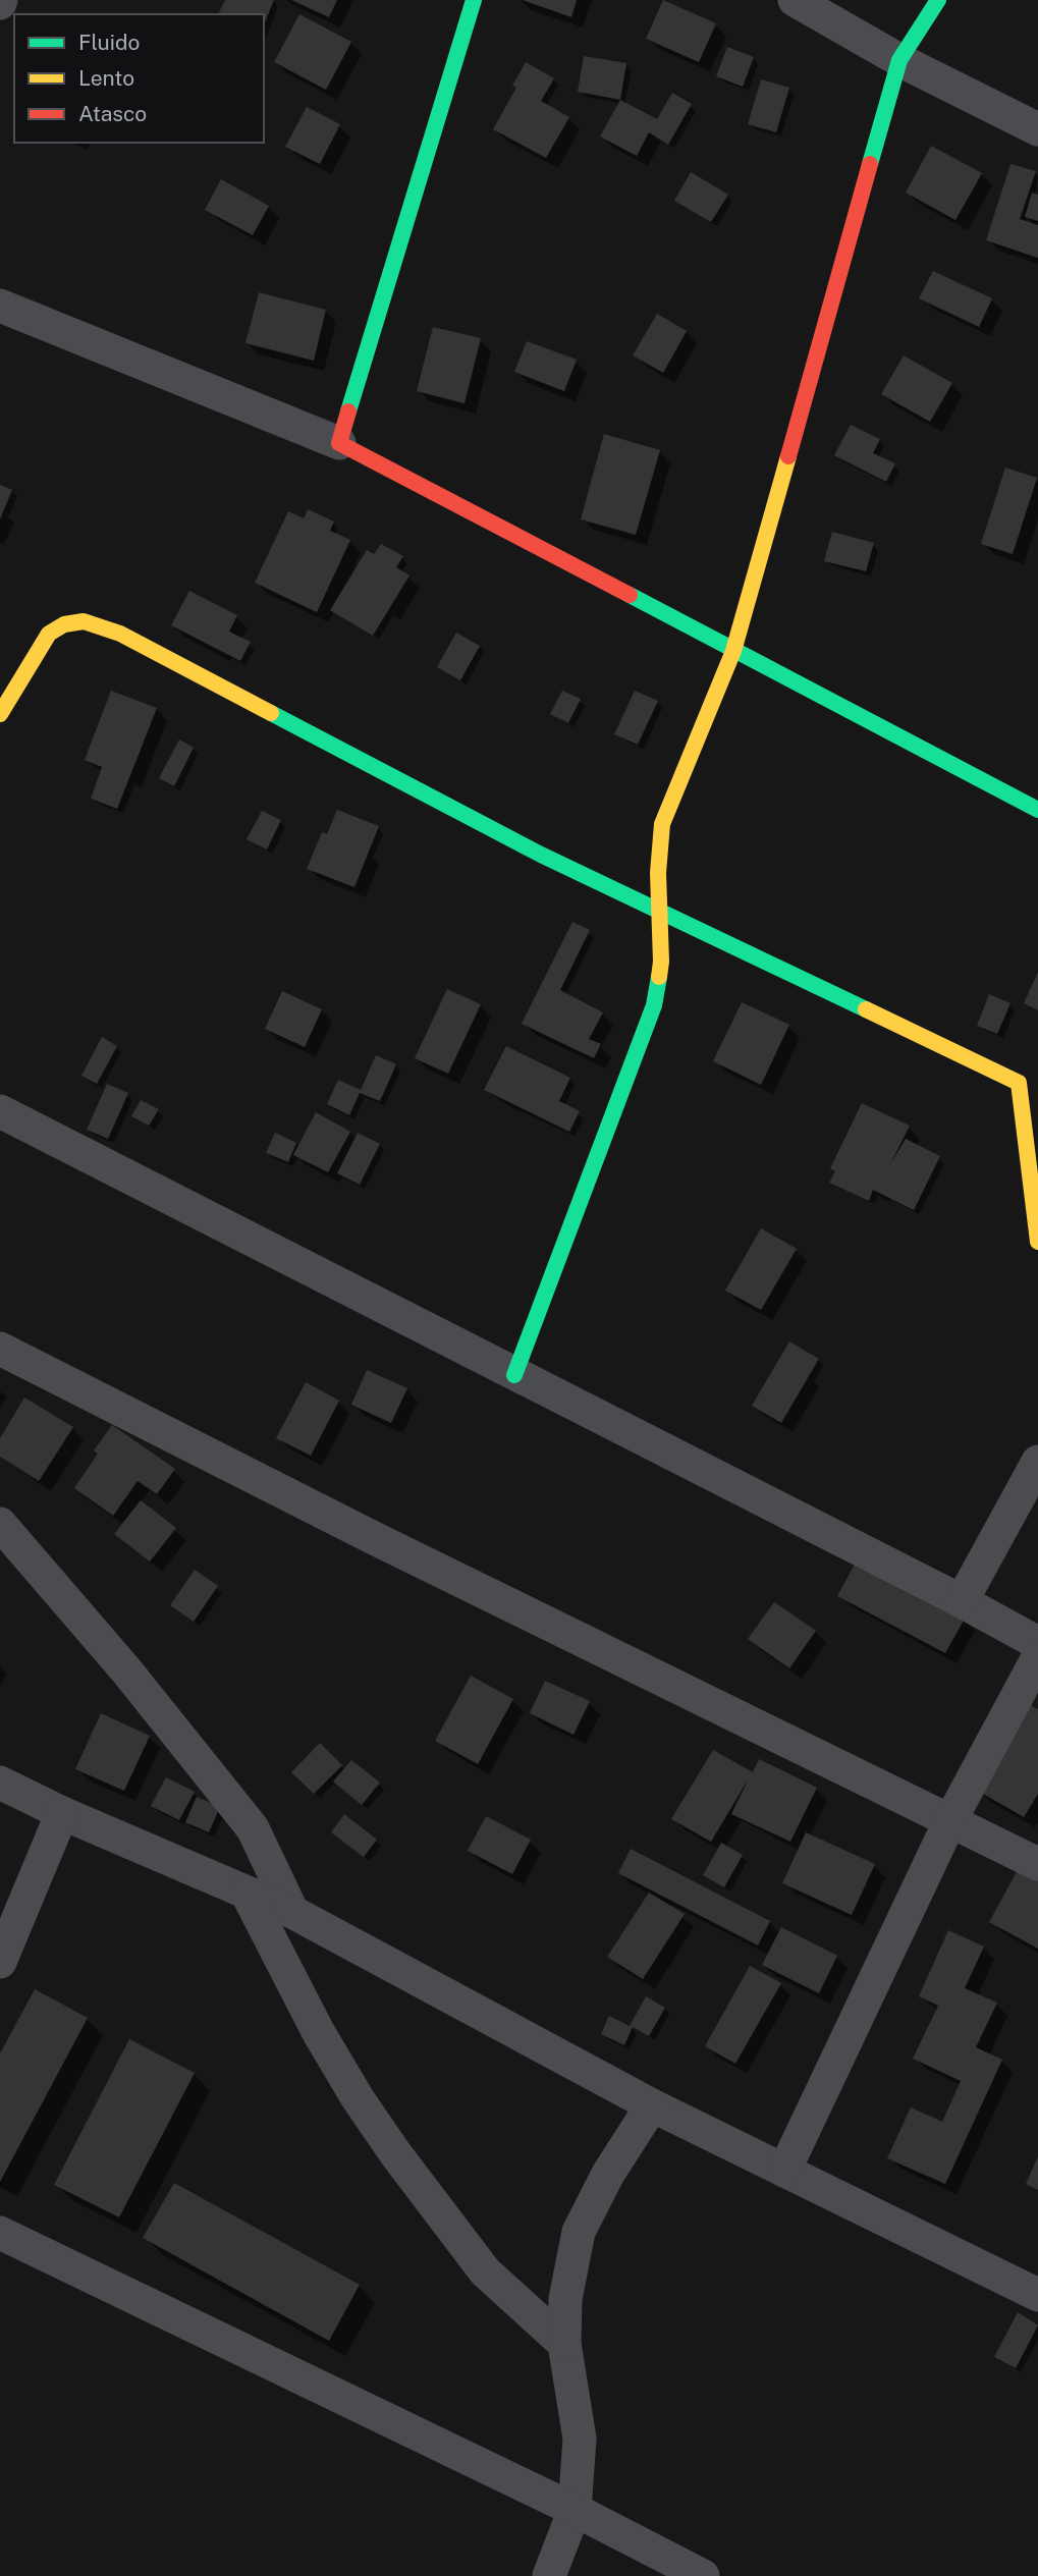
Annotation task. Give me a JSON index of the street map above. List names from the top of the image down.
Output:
{
  "legend": ["Fluido", "Lento", "Atasco"]
}
